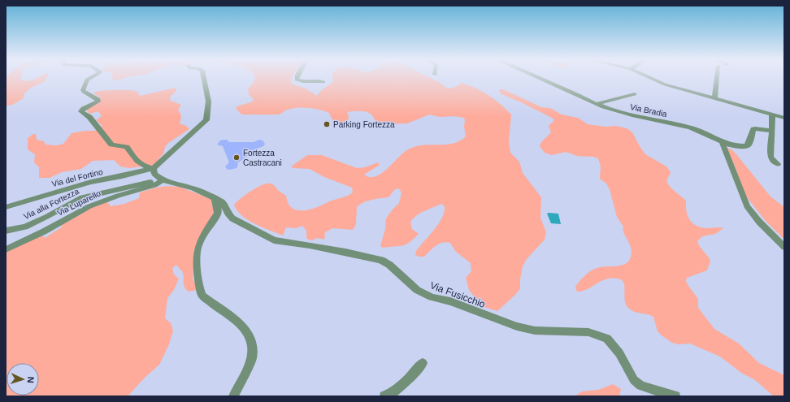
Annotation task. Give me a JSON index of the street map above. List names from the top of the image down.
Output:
{
  "streets": {
    "street": [
      "Via Bradia",
      "Via del Fortino",
      "Via Luparello",
      "Via alla Fortezza",
      "Via Fusicchio"
    ]
  },
  "crossings": [
    ["Via Luparello", "Via alla Fortezza"]
  ],
  "places": ["Parking Fortezza", "Fortezza Castracani"],
  "north": "right"
}
